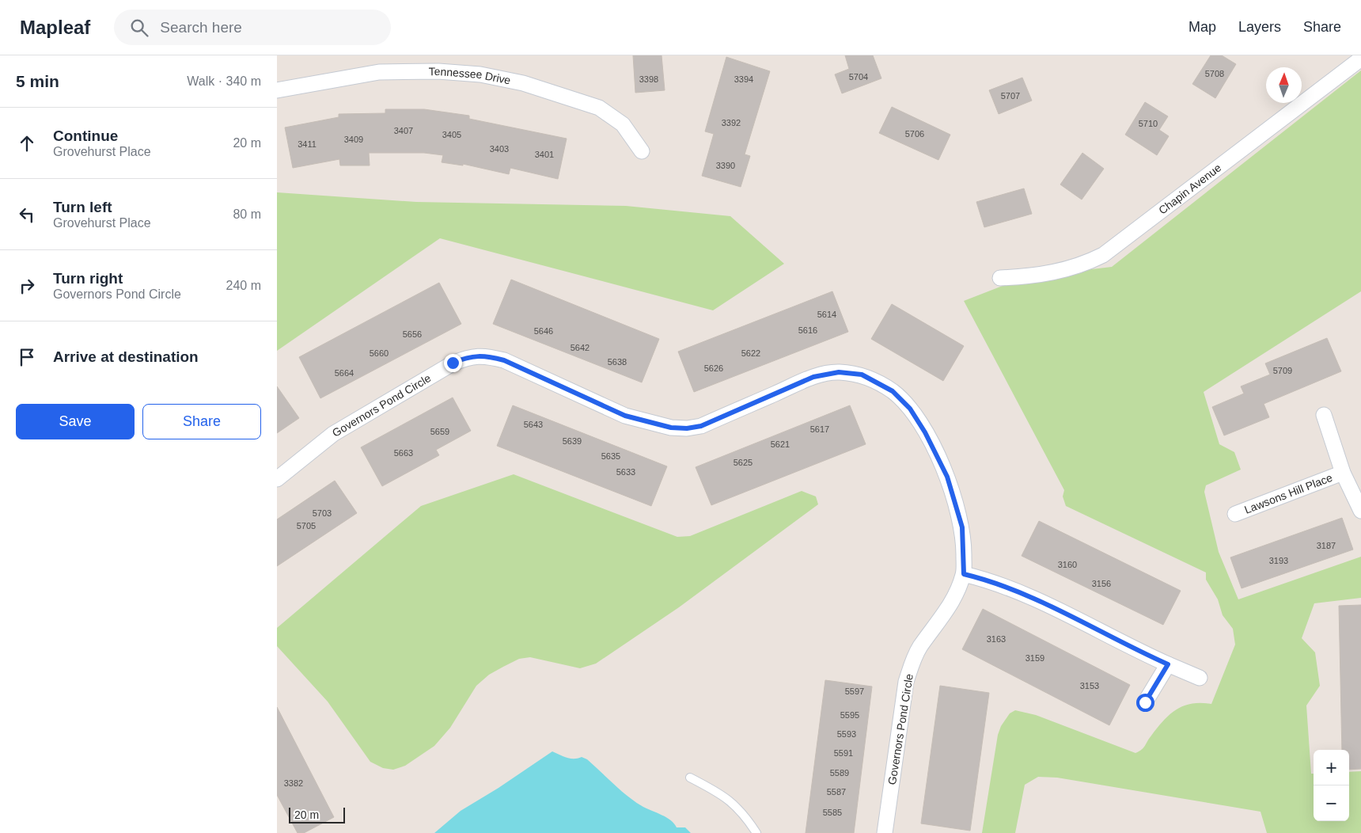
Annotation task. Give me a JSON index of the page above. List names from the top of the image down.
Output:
{
  "streets": {
    "street": [
      "Tennessee Drive",
      "Chapin Avenue",
      "Governors Pond Circle",
      "Lawsons Hill Place"
    ]
  },
  "house_numbers": [
    "5708",
    "5704",
    "3398",
    "3394",
    "5707",
    "3392",
    "5710",
    "3407",
    "5706",
    "3405",
    "3409",
    "3411",
    "3403",
    "3401",
    "3390",
    "5614",
    "5616",
    "5646",
    "5656",
    "5642",
    "5660",
    "5622",
    "5638",
    "5626",
    "5709",
    "5664",
    "5643",
    "5617",
    "5659",
    "5639",
    "5621",
    "5663",
    "5635",
    "5625",
    "5633",
    "5703",
    "5705",
    "3187",
    "3193",
    "3160",
    "3156",
    "3163",
    "3159",
    "3153",
    "5597",
    "5595",
    "5593",
    "5591",
    "5589",
    "3382",
    "5587",
    "5585"
  ],
  "scale_bar": "20 m",
  "north": "top",
  "page": {
    "header": "Mapleaf",
    "search": "Search here",
    "nav": ["Map", "Layers", "Share"],
    "heading": ["5 min", "Walk · 340 m"],
    "list": [
      ["Continue", "Grovehurst Place", "20 m"],
      ["Turn left", "Grovehurst Place", "80 m"],
      ["Turn right", "Governors Pond Circle", "240 m"],
      "Arrive at destination"
    ],
    "buttons": ["Save", "Share"],
    "map_buttons": ["+", "−"],
    "scale": "20 m"
  }
}
